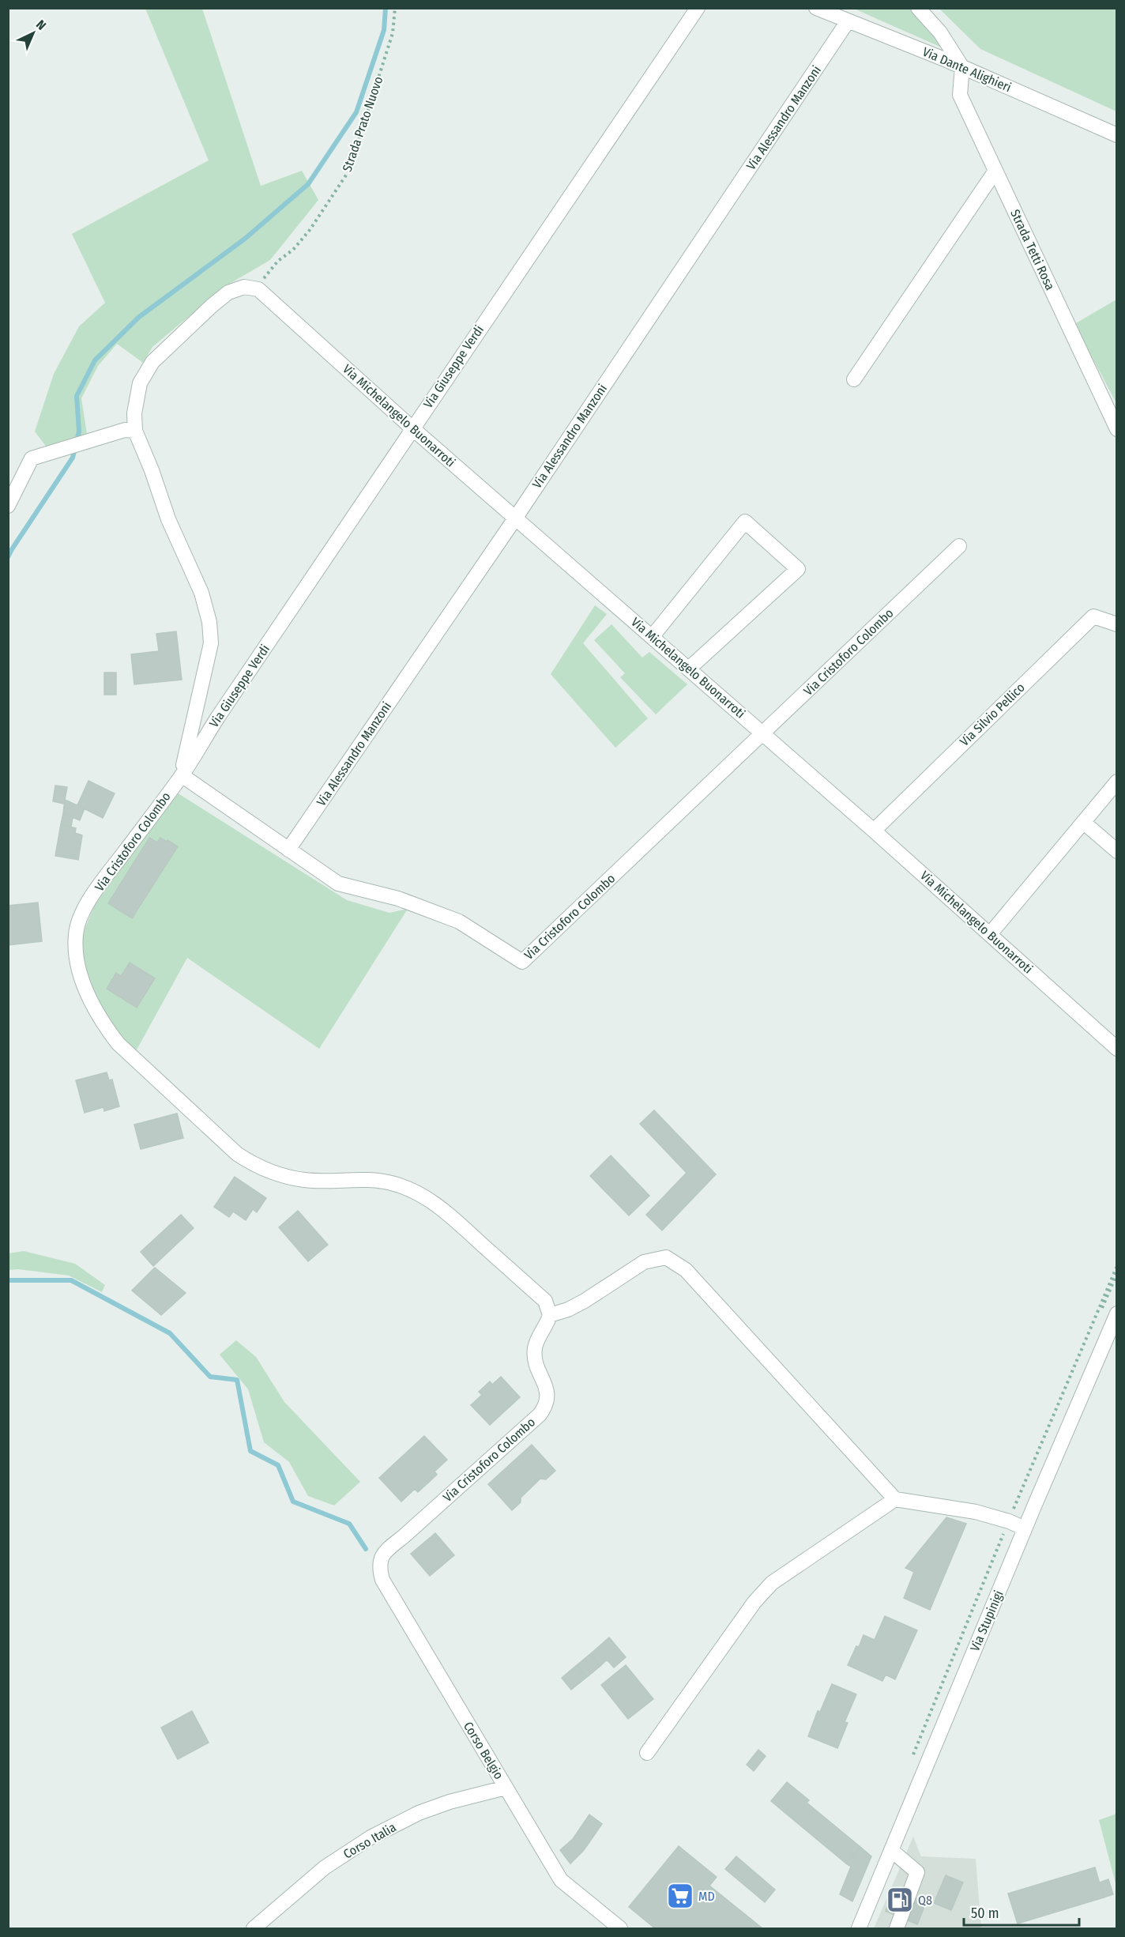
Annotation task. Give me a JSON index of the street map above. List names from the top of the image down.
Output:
{
  "streets": {
    "street": [
      "Via Dante Alighieri",
      "Via Alessandro Manzoni",
      "Strada Tetti Rosa",
      "Via Giuseppe Verdi",
      "Via Michelangelo Buonarroti",
      "Via Cristoforo Colombo",
      "Via Silvio Pellico",
      "Via Stupinigi",
      "Corso Belgio",
      "Corso Italia"
    ],
    "path": ["Strada Prato Nuovo"]
  },
  "crossings": [
    ["Via Dante Alighieri", "Via Alessandro Manzoni"],
    ["Via Dante Alighieri", "Strada Tetti Rosa"],
    ["Via Alessandro Manzoni", "Via Michelangelo Buonarroti"],
    ["Via Alessandro Manzoni", "Via Cristoforo Colombo"],
    ["Strada Prato Nuovo", "Via Michelangelo Buonarroti"],
    ["Via Giuseppe Verdi", "Via Michelangelo Buonarroti"],
    ["Via Giuseppe Verdi", "Via Cristoforo Colombo"],
    ["Via Michelangelo Buonarroti", "Via Cristoforo Colombo"],
    ["Via Michelangelo Buonarroti", "Via Silvio Pellico"],
    ["Via Cristoforo Colombo", "Corso Belgio"],
    ["Corso Belgio", "Corso Italia"]
  ],
  "places": {
    "supermarket": ["MD"],
    "fuel station": ["Q8"]
  },
  "scale_bar": "50 m",
  "north": "top right"
}
